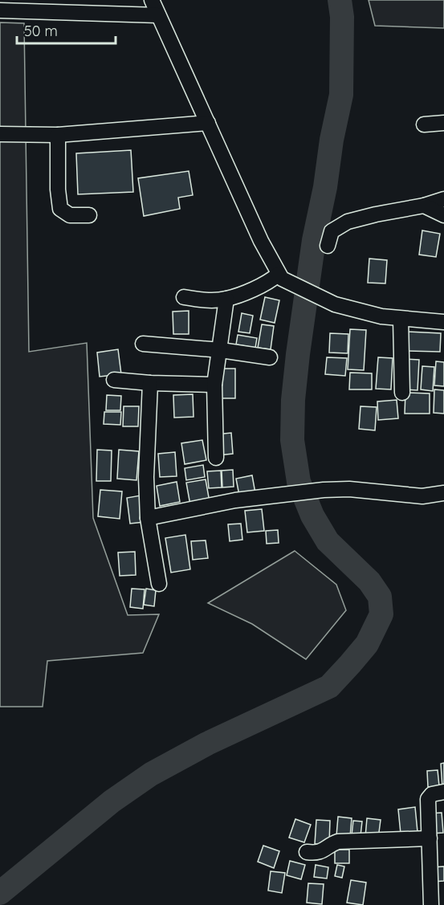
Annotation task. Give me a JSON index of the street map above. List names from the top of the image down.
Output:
{
  "scale_bar": "50 m"
}
